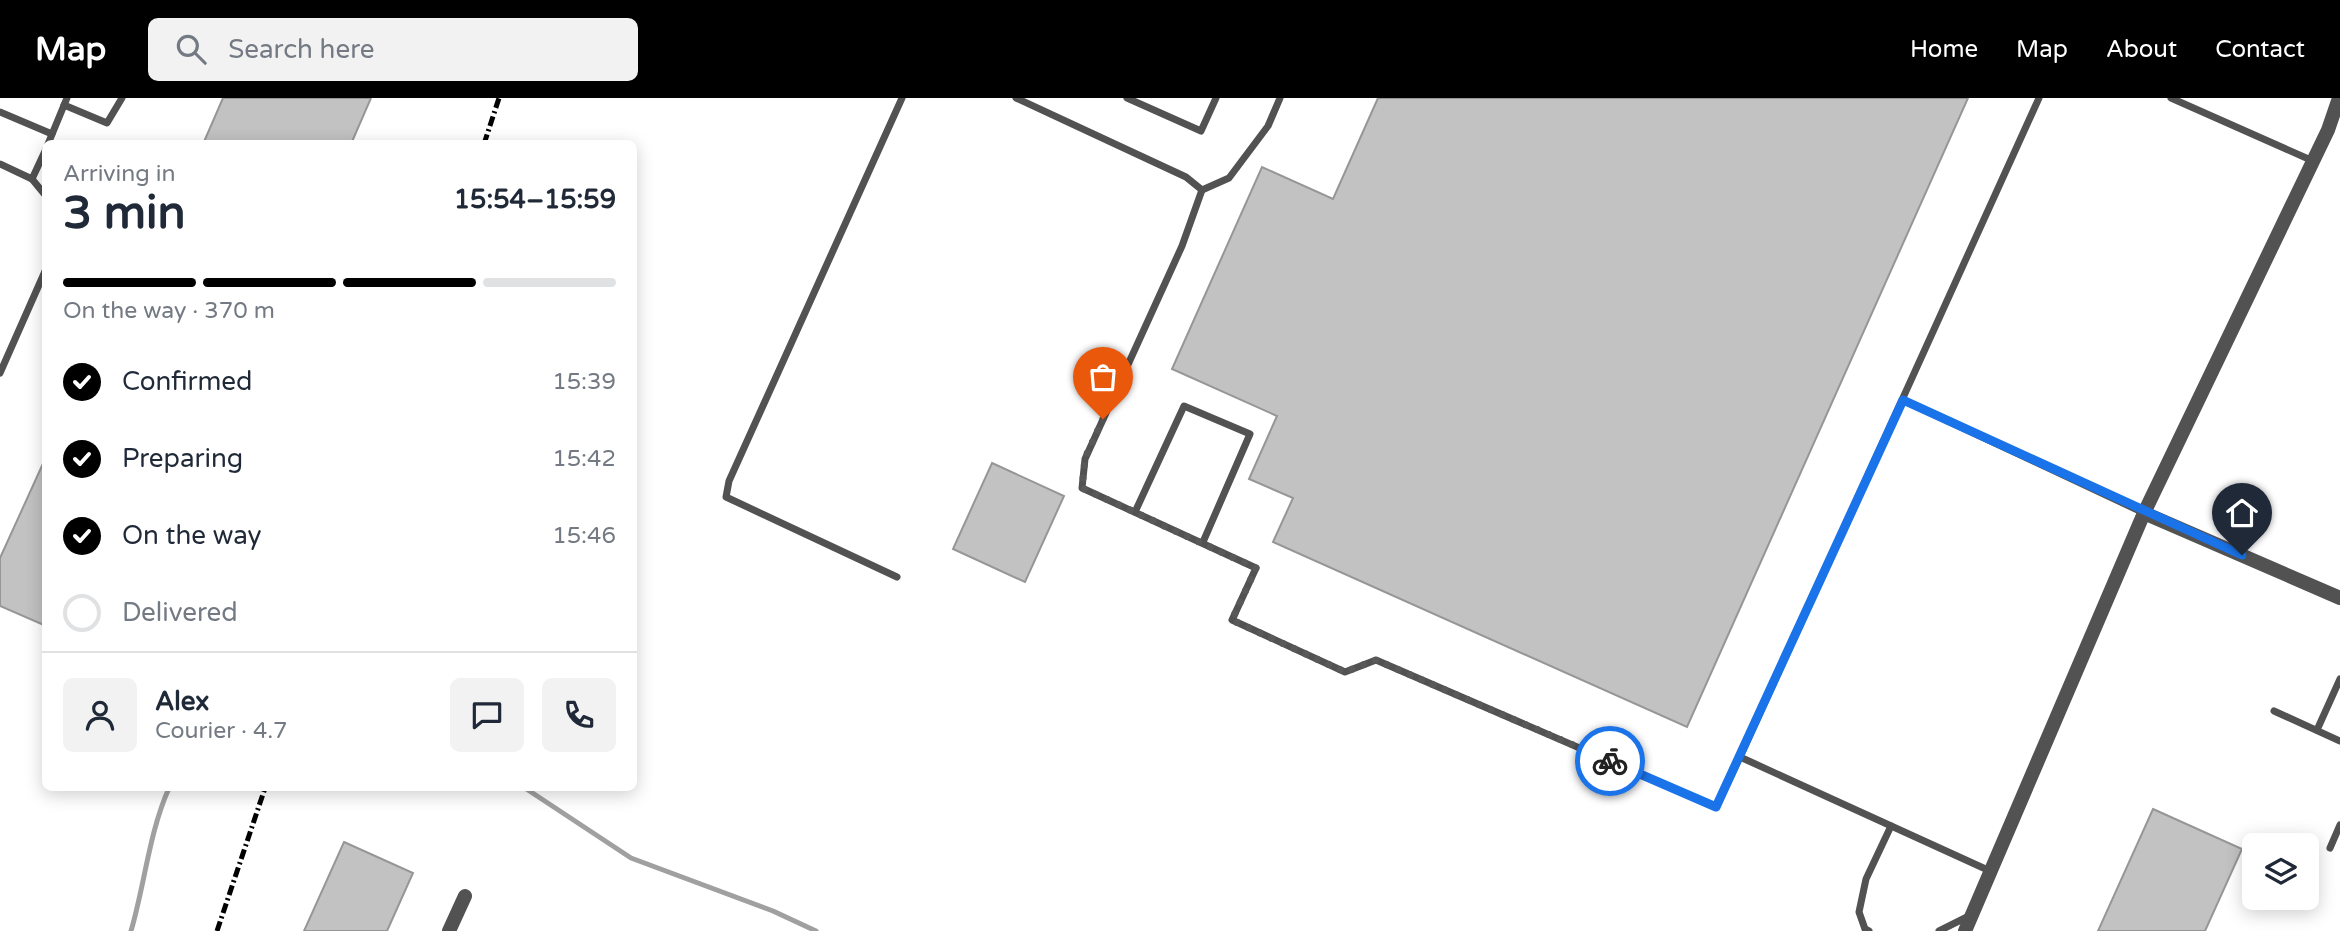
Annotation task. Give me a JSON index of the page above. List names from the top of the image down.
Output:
{
  "page": {
    "header": "Map",
    "search": "Search here",
    "nav": [
      "Home",
      "Map",
      "About",
      "Contact"
    ],
    "heading": ["3 min", "Arriving in", "15:54–15:59"],
    "panel": ["Alex", "Courier · 4.7"],
    "bar": "On the way · 370 m",
    "list": [
      ["Confirmed", "15:39"],
      ["Preparing", "15:42"],
      ["On the way", "15:46"],
      "Delivered"
    ]
  }
}
